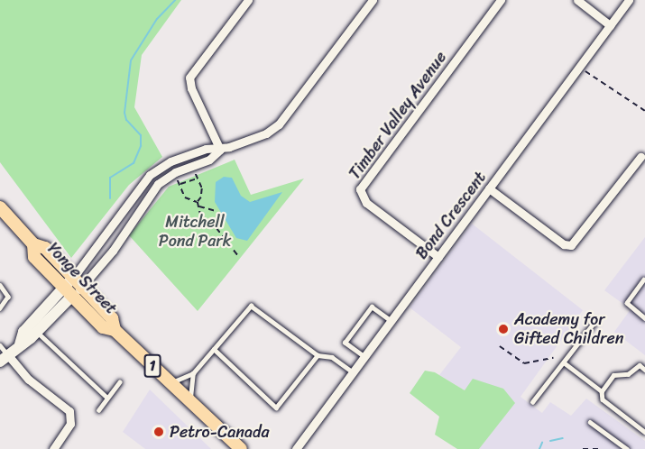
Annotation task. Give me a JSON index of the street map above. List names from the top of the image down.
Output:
{
  "streets": {
    "main road": ["Yonge Street", "1"],
    "street": ["Timber Valley Avenue", "Bond Crescent"]
  },
  "crossings": [
    ["Timber Valley Avenue", "Bond Crescent"]
  ],
  "parks": ["Mitchell Pond Park"],
  "places": ["Academy for Gifted Children", "Petro-Canada"]
}
